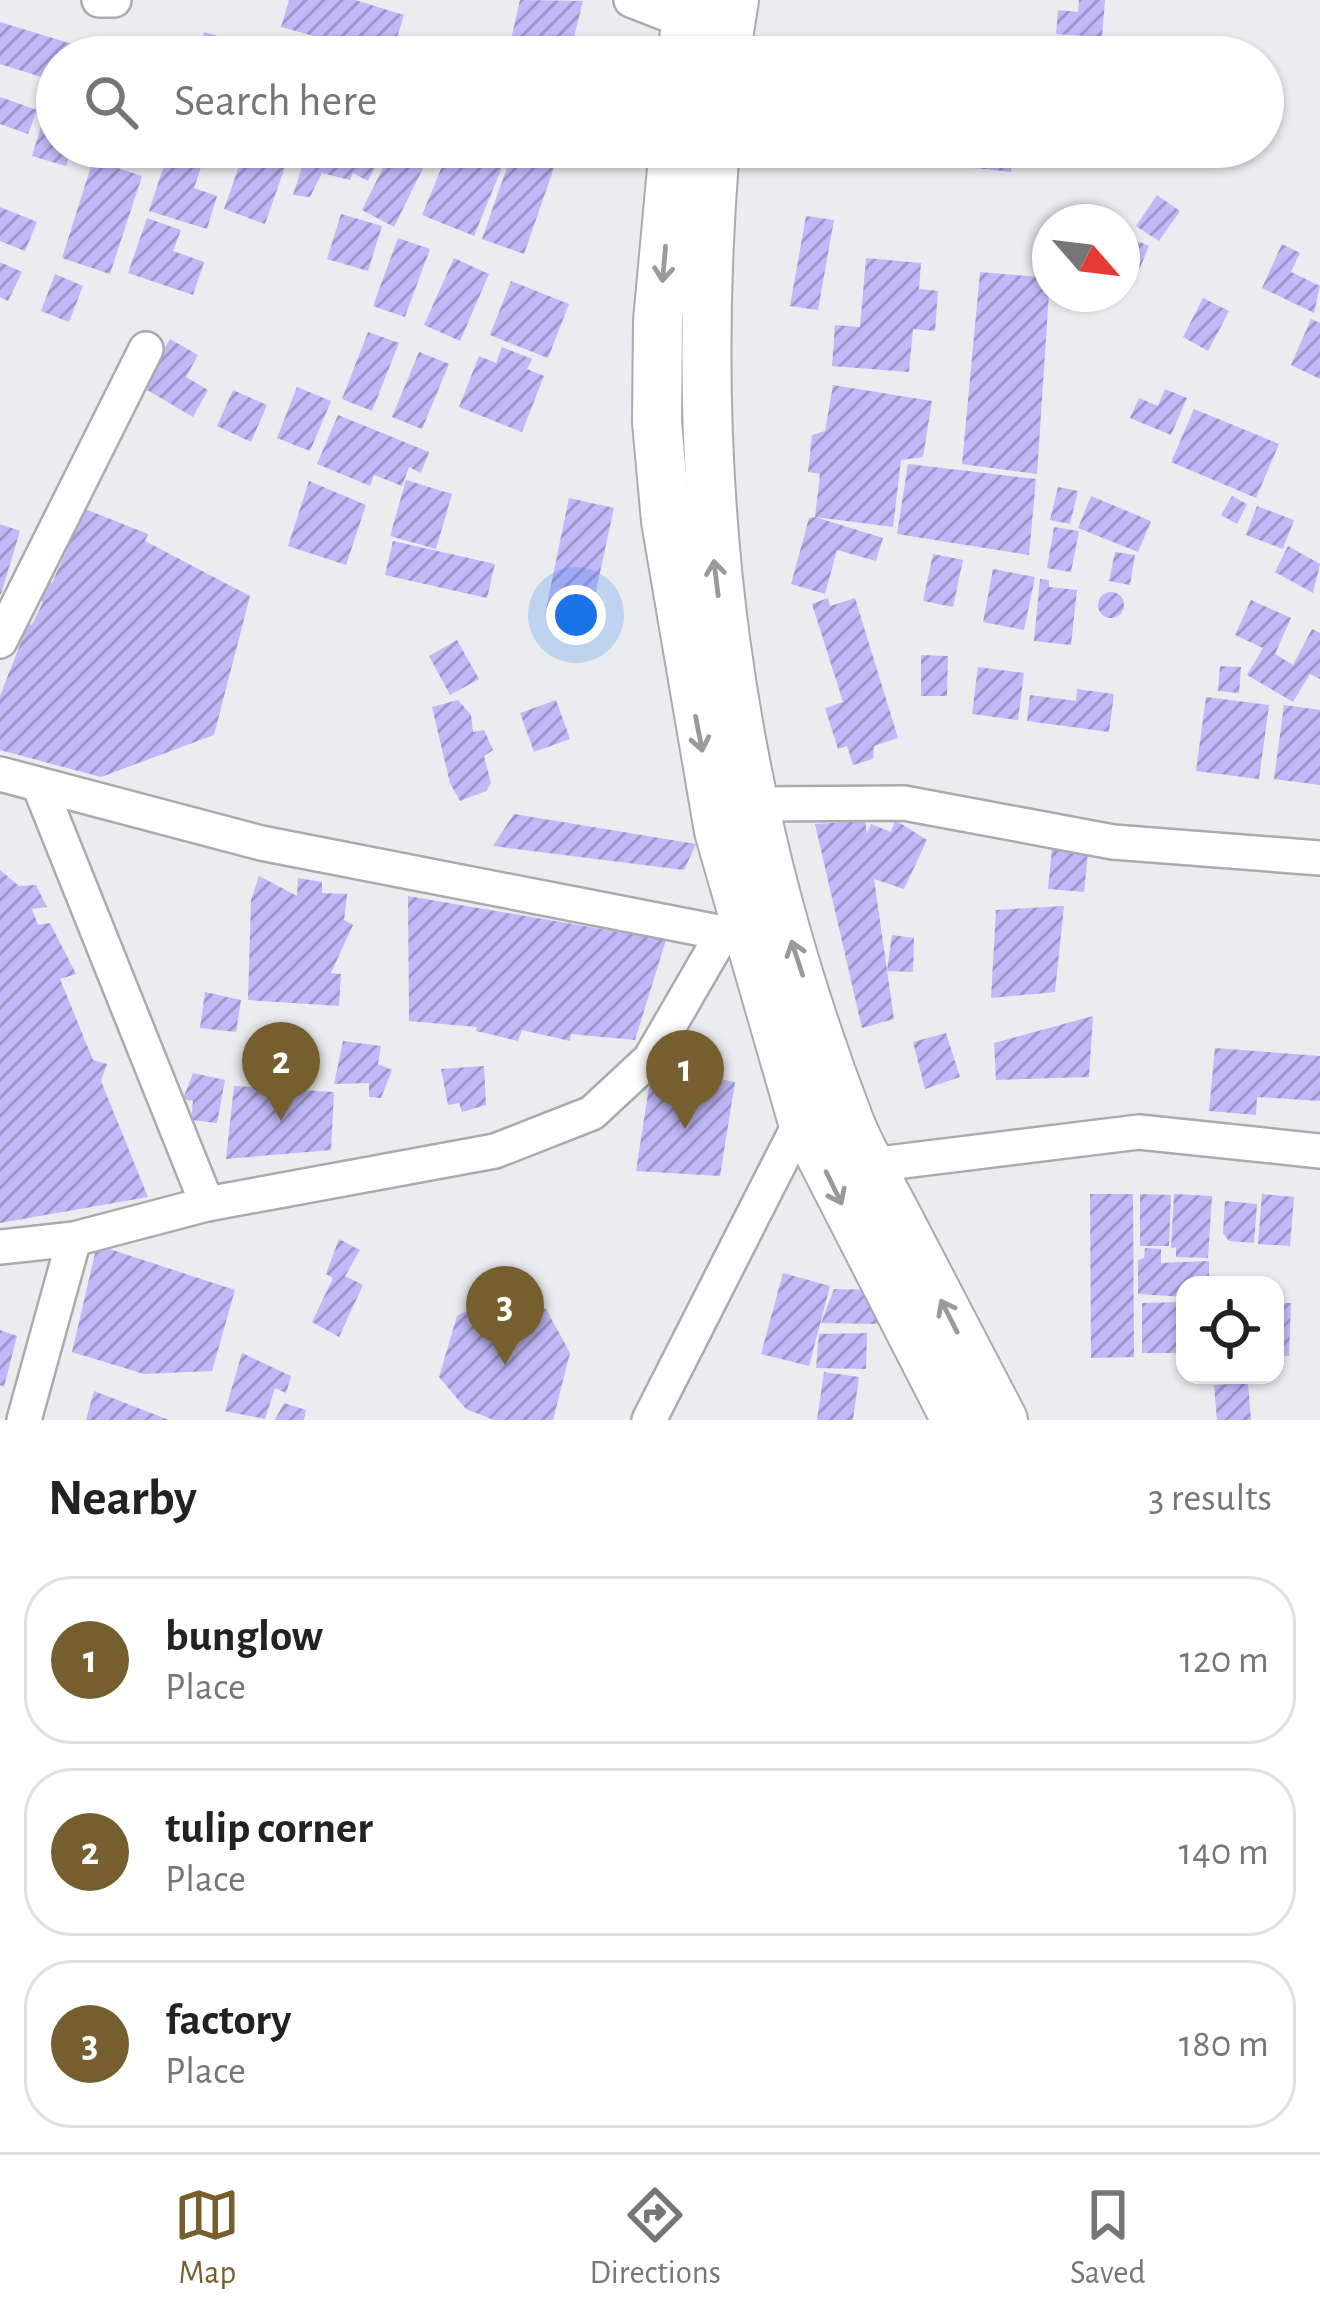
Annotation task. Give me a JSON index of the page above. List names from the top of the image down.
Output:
{
  "north": "bottom right",
  "page": {
    "search": "Search here",
    "pins": ["2", "1", "3"],
    "heading": ["Nearby", "3 results"],
    "list": [
      {
        "mark": "1",
        "name": "bunglow",
        "note": "Place",
        "value": "120 m"
      },
      {
        "mark": "2",
        "name": "tulip corner",
        "note": "Place",
        "value": "140 m"
      },
      {
        "mark": "3",
        "name": "factory",
        "note": "Place",
        "value": "180 m"
      }
    ],
    "nav": ["Map", "Directions", "Saved"]
  }
}
